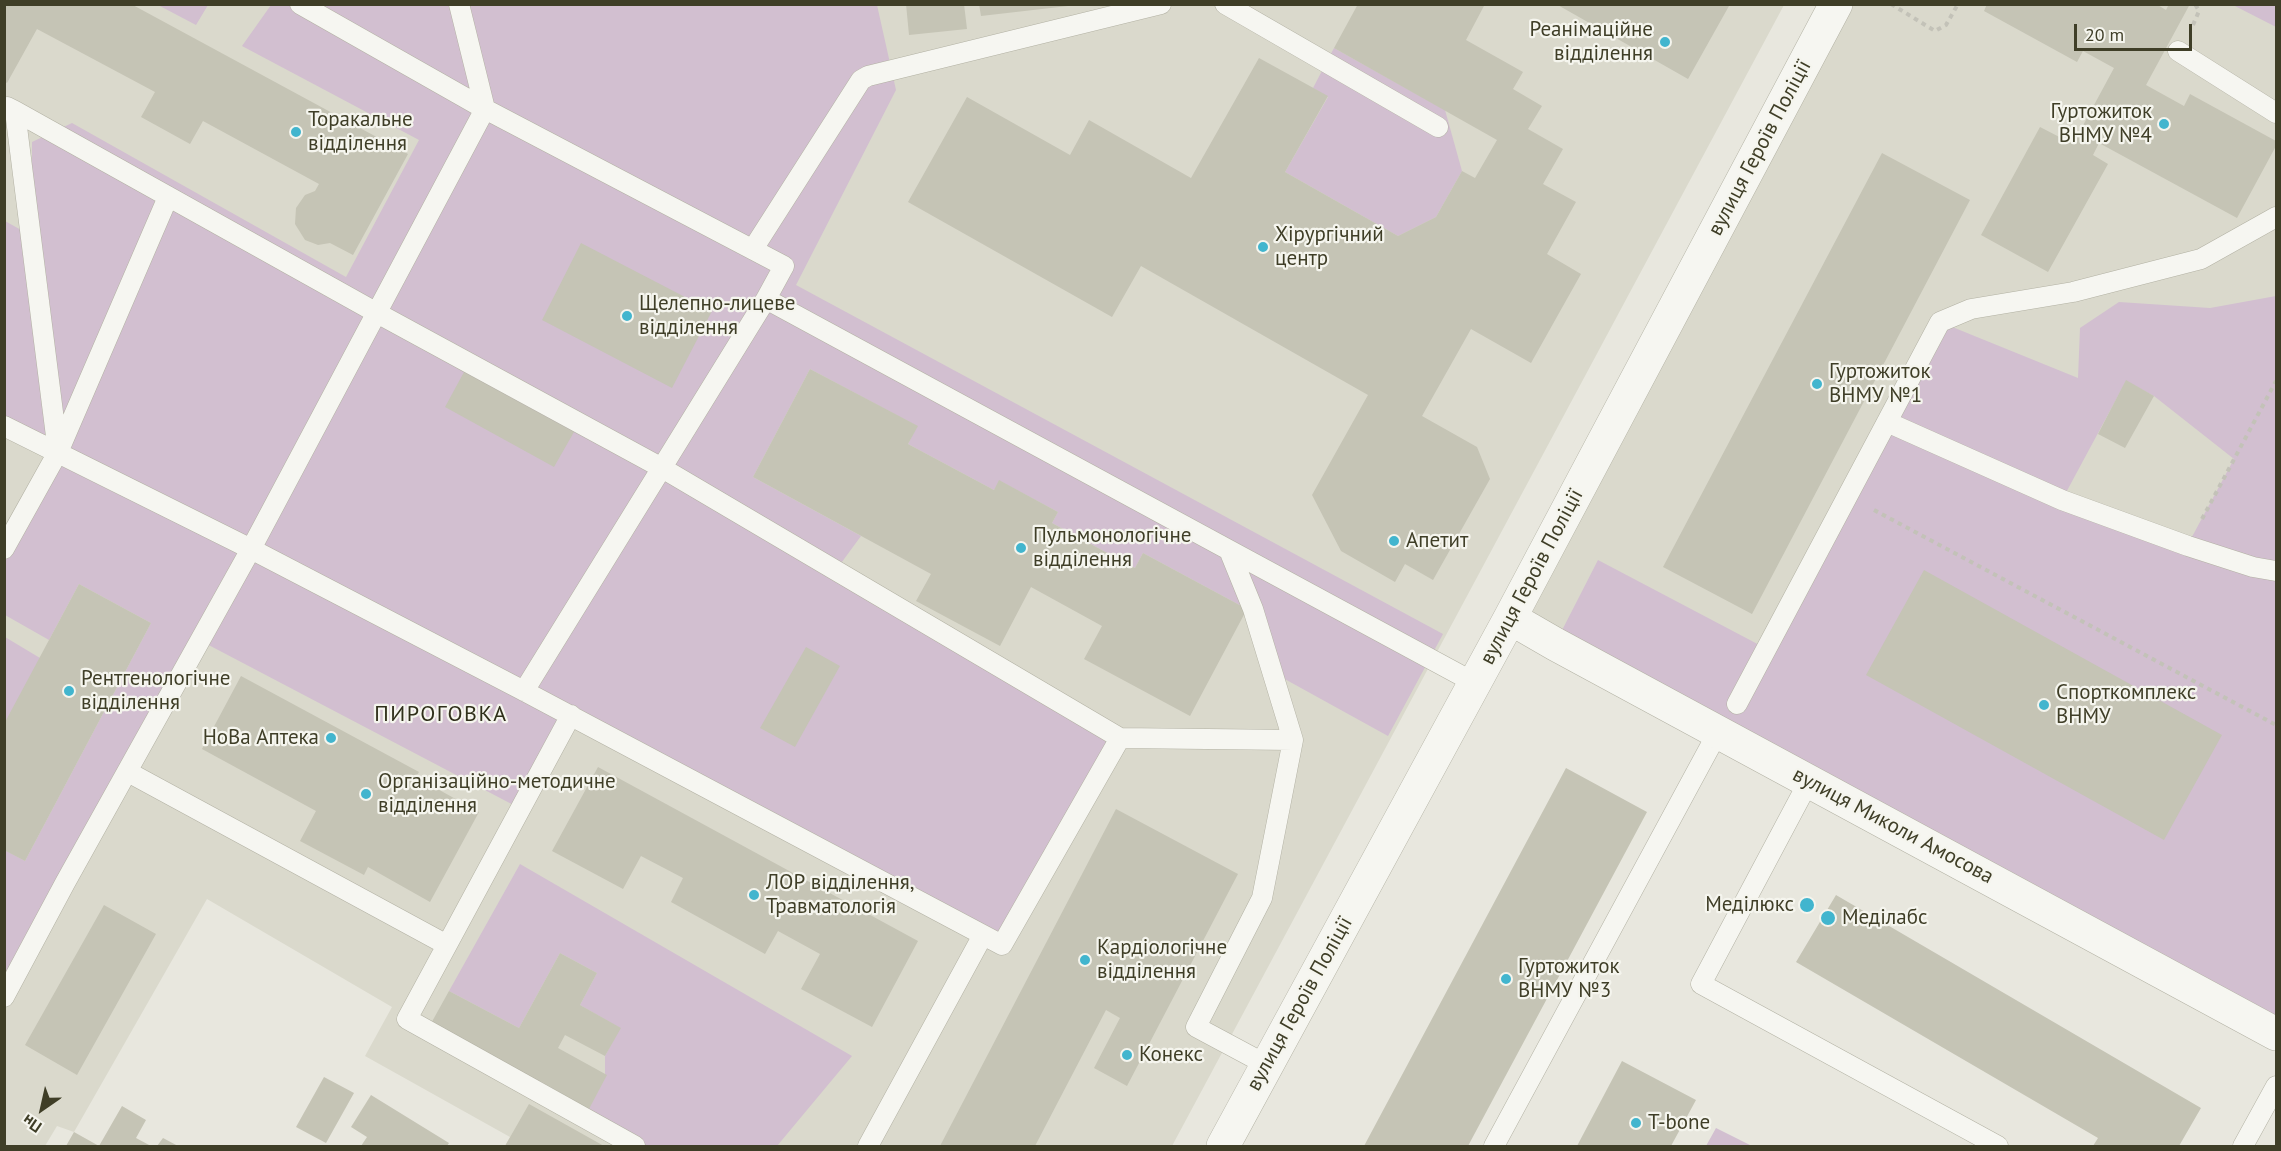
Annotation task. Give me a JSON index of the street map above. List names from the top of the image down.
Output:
{
  "streets": {
    "street": ["вулиця Героїв Поліції", "вулиця Миколи Амосова"]
  },
  "crossings": [
    ["вулиця Героїв Поліції", "вулиця Миколи Амосова"]
  ],
  "districts": ["ПИРОГОВКА"],
  "places": [
    "Реанімаційне відділення",
    "Гуртожиток ВНМУ №4",
    "Торакальне відділення",
    "Хірургічний центр",
    "Щелепно-лицеве відділення",
    "Гуртожиток ВНМУ №1",
    "Апетит",
    "Пульмонологічне відділення",
    "Рентгенологічне відділення",
    "Спорткомплекс ВНМУ",
    "НоВа Аптека",
    "Організаційно-методичне відділення",
    "ЛОР відділення, Травматологія",
    "Меділюкс",
    "Меділабс",
    "Кардіологічне відділення",
    "Гуртожиток ВНМУ №3",
    "Конекс",
    "T-bone"
  ],
  "scale_bar": "20 m",
  "north": "bottom left"
}
